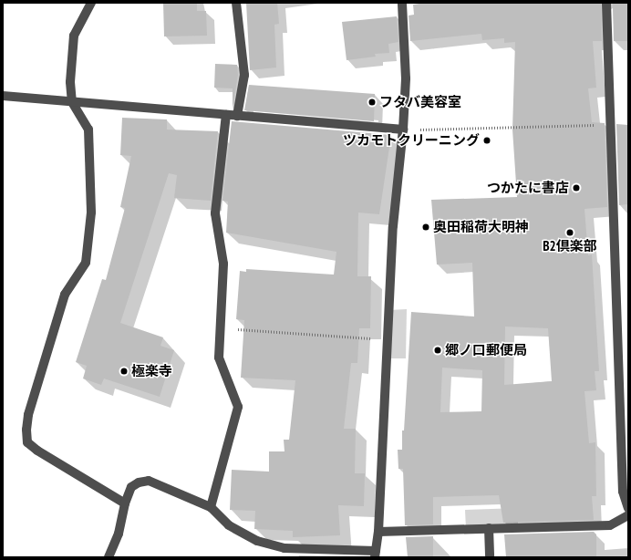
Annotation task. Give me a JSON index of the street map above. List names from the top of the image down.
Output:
{
  "places": [
    "フタバ美容室",
    "ツカモトクリーニング",
    "つかたに書店",
    "奥田稲荷大明神",
    "B2倶楽部",
    "郷ノ口郵便局",
    "極楽寺"
  ]
}
